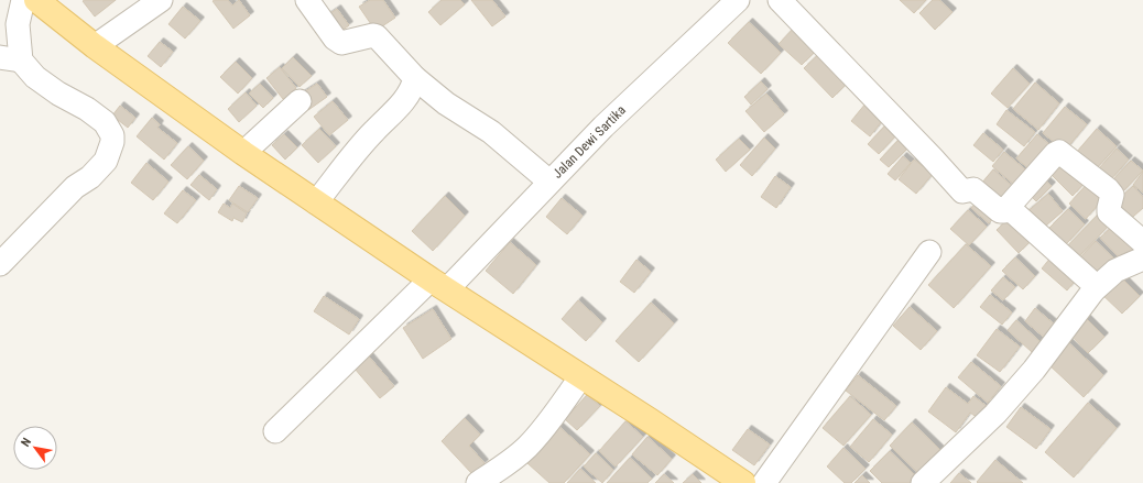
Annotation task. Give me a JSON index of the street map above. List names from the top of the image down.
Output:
{
  "streets": {
    "street": ["Jalan Dewi Sartika"]
  },
  "north": "top left"
}
